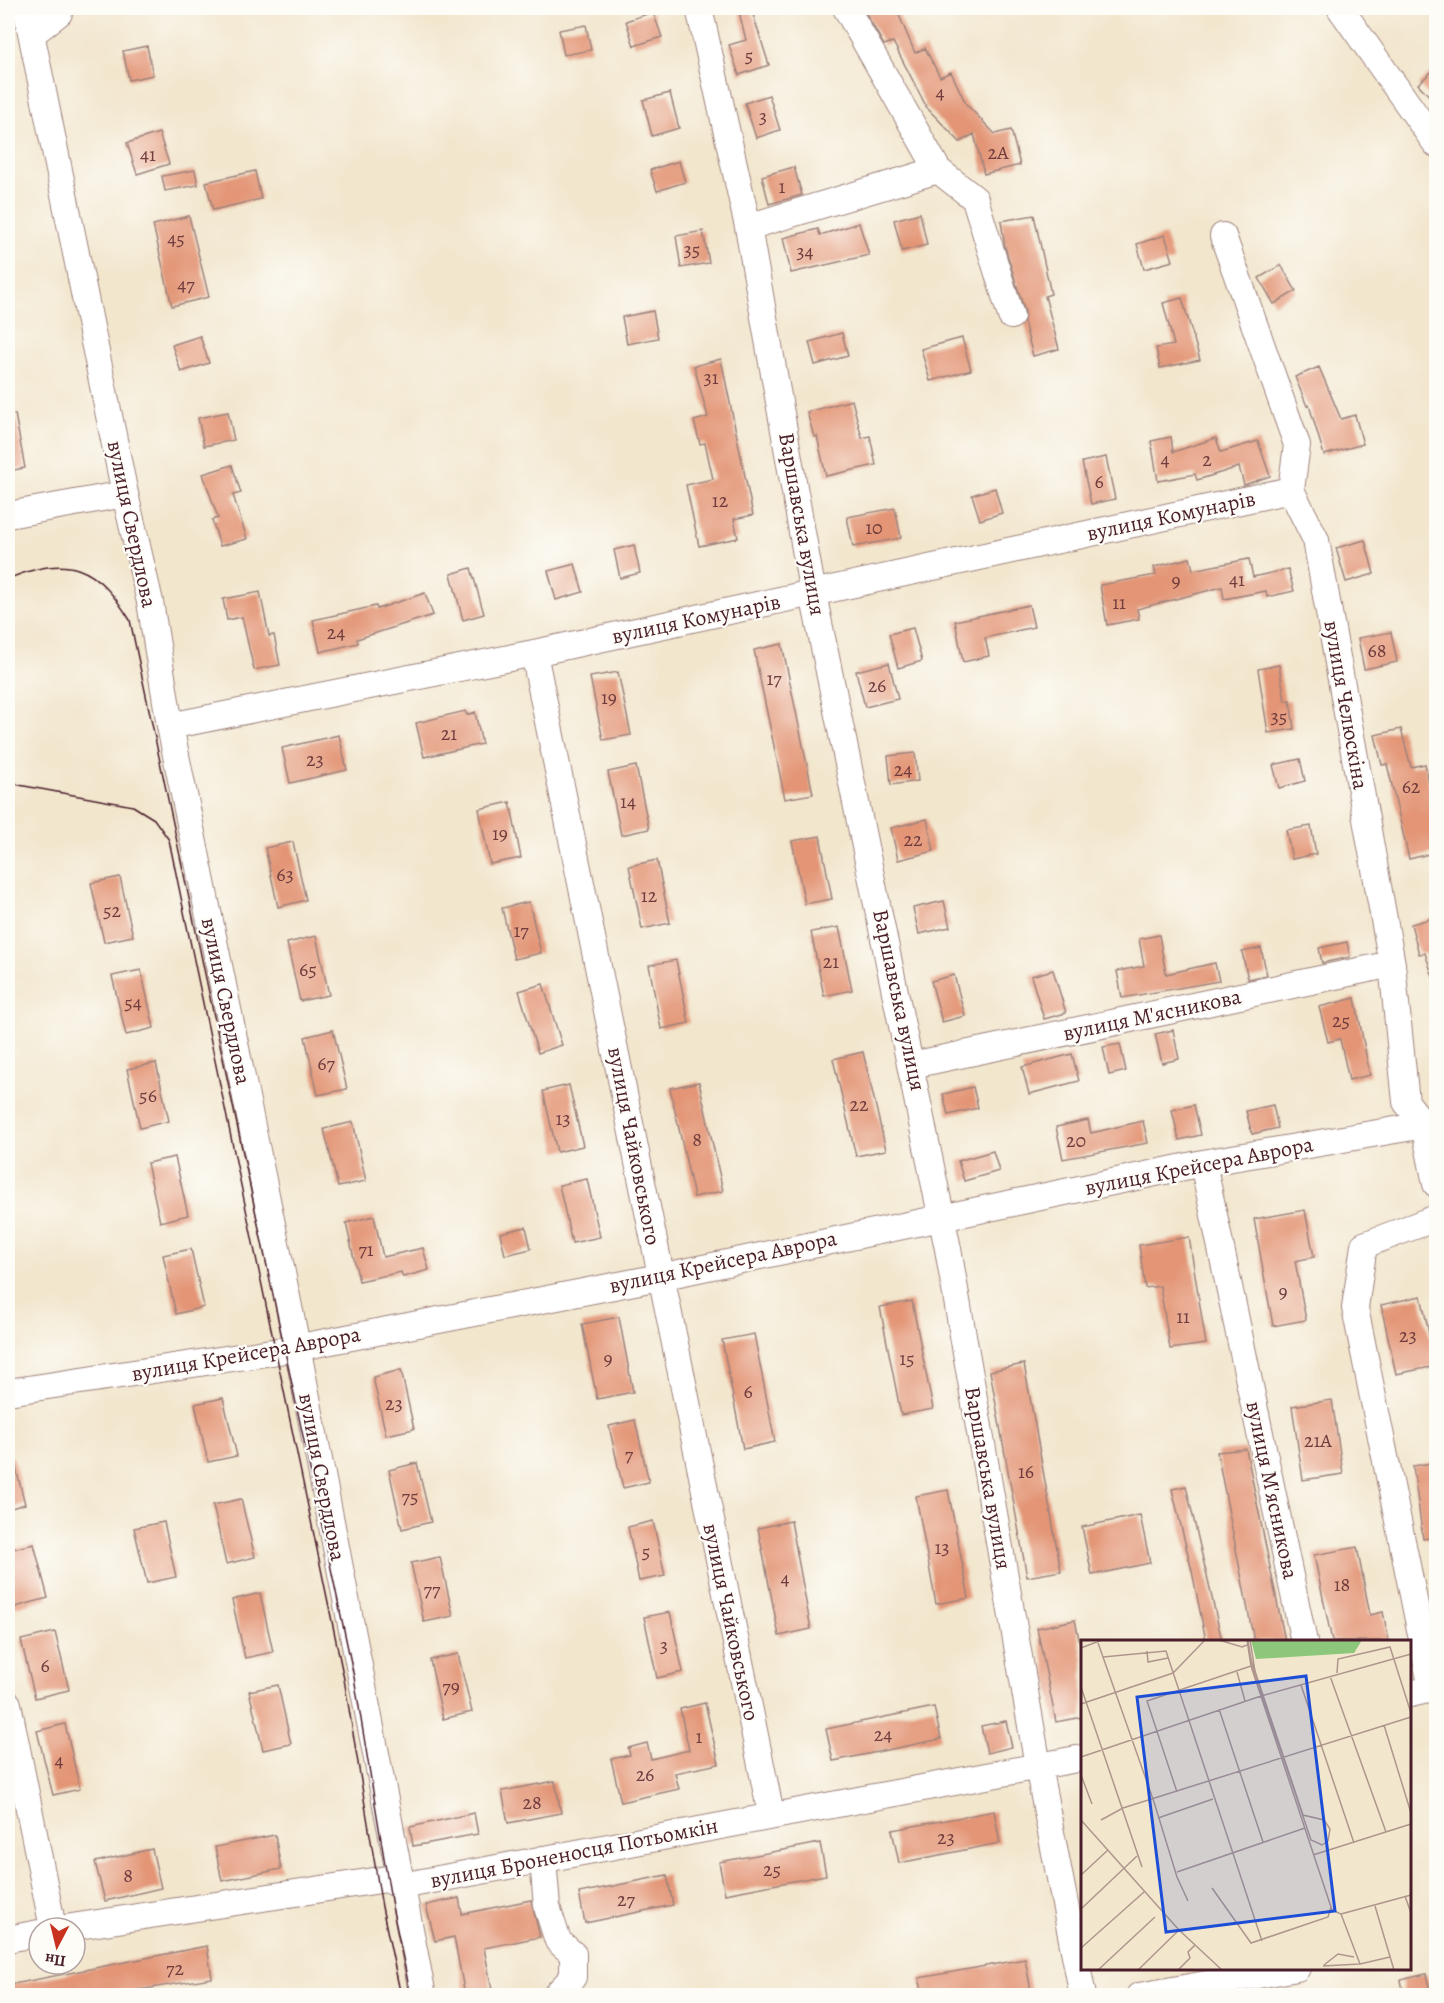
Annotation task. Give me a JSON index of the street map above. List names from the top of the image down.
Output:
{
  "streets": {
    "street": [
      "вулиця Комунарів",
      "вулиця Свердлова",
      "Варшавська вулиця",
      "вулиця Челюскіна",
      "вулиця М'ясникова",
      "вулиця Чайковського",
      "вулиця Крейсера Аврора",
      "вулиця Броненосця Потьомкін"
    ]
  },
  "crossings": [
    ["вулиця Комунарів", "вулиця Свердлова"],
    ["вулиця Комунарів", "Варшавська вулиця"],
    ["вулиця Комунарів", "вулиця Челюскіна"],
    ["вулиця Комунарів", "вулиця Чайковського"],
    ["вулиця Свердлова", "вулиця Крейсера Аврора"],
    ["вулиця Свердлова", "вулиця Броненосця Потьомкін"],
    ["Варшавська вулиця", "вулиця М'ясникова"],
    ["Варшавська вулиця", "вулиця Крейсера Аврора"],
    ["Варшавська вулиця", "вулиця Броненосця Потьомкін"],
    ["вулиця Челюскіна", "вулиця М'ясникова"],
    ["вулиця Челюскіна", "вулиця Крейсера Аврора"],
    ["вулиця М'ясникова", "вулиця Крейсера Аврора"],
    ["вулиця Чайковського", "вулиця Крейсера Аврора"],
    ["вулиця Чайковського", "вулиця Броненосця Потьомкін"]
  ],
  "house_numbers": [
    "5",
    "4",
    "3",
    "2А",
    "41",
    "1",
    "45",
    "35",
    "34",
    "47",
    "31",
    "4",
    "2",
    "6",
    "12",
    "10",
    "41",
    "9",
    "11",
    "24",
    "68",
    "17",
    "26",
    "19",
    "35",
    "21",
    "23",
    "24",
    "62",
    "14",
    "19",
    "22",
    "63",
    "12",
    "52",
    "17",
    "21",
    "65",
    "54",
    "25",
    "67",
    "56",
    "22",
    "13",
    "8",
    "20",
    "71",
    "9",
    "11",
    "23",
    "9",
    "15",
    "6",
    "23",
    "21А",
    "7",
    "16",
    "75",
    "13",
    "5",
    "4",
    "18",
    "77",
    "3",
    "6",
    "79",
    "24",
    "1",
    "4",
    "26",
    "28",
    "23",
    "25",
    "8",
    "27",
    "72"
  ],
  "north": "bottom"
}
